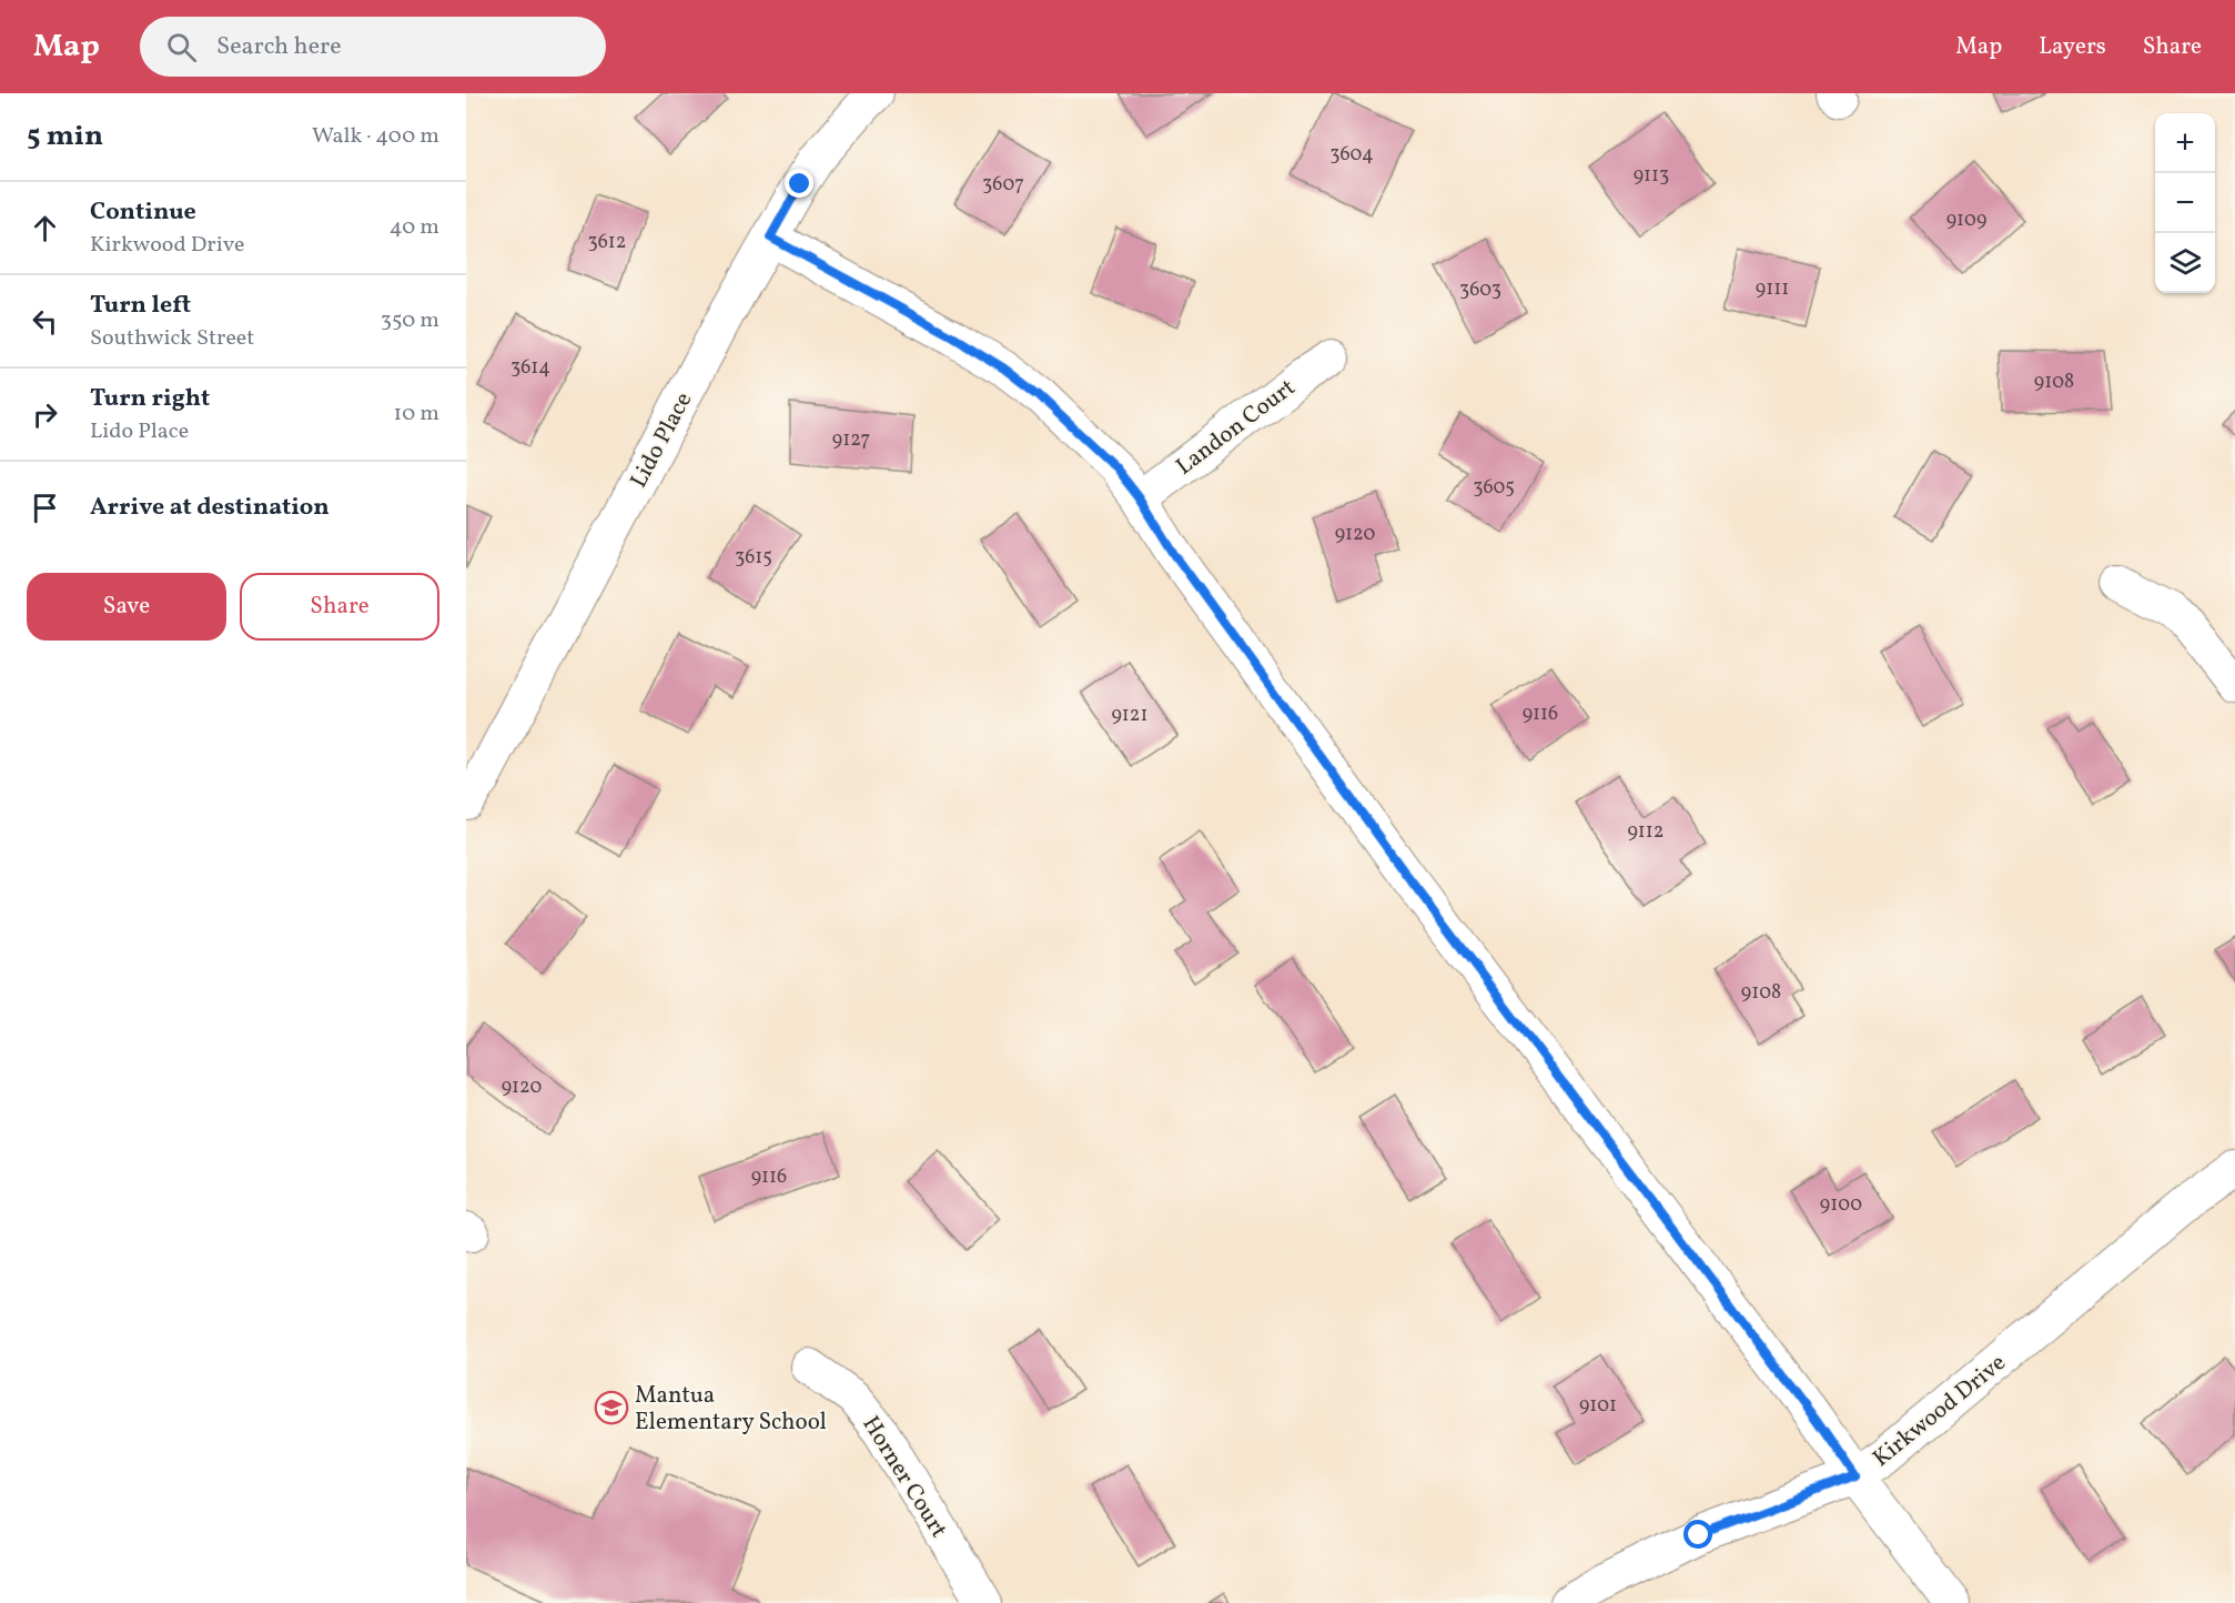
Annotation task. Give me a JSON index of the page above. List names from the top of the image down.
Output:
{
  "streets": {
    "street": [
      "Landon Court",
      "Lido Place",
      "Kirkwood Drive",
      "Horner Court"
    ]
  },
  "places": {
    "school or university": ["Mantua Elementary School"]
  },
  "house_numbers": [
    "3604",
    "9113",
    "3607",
    "9109",
    "3612",
    "9111",
    "3603",
    "3614",
    "9108",
    "9127",
    "3605",
    "9120",
    "3615",
    "9116",
    "9121",
    "9112",
    "9108",
    "9120",
    "9116",
    "9100",
    "9101"
  ],
  "page": {
    "header": "Map",
    "search": "Search here",
    "nav": ["Map", "Layers", "Share"],
    "heading": ["5 min", "Walk · 400 m"],
    "map_buttons": ["+", "−"],
    "list": [
      ["Continue", "Kirkwood Drive", "40 m"],
      ["Turn left", "Southwick Street", "350 m"],
      ["Turn right", "Lido Place", "10 m"],
      "Arrive at destination"
    ],
    "buttons": ["Save", "Share"]
  }
}
